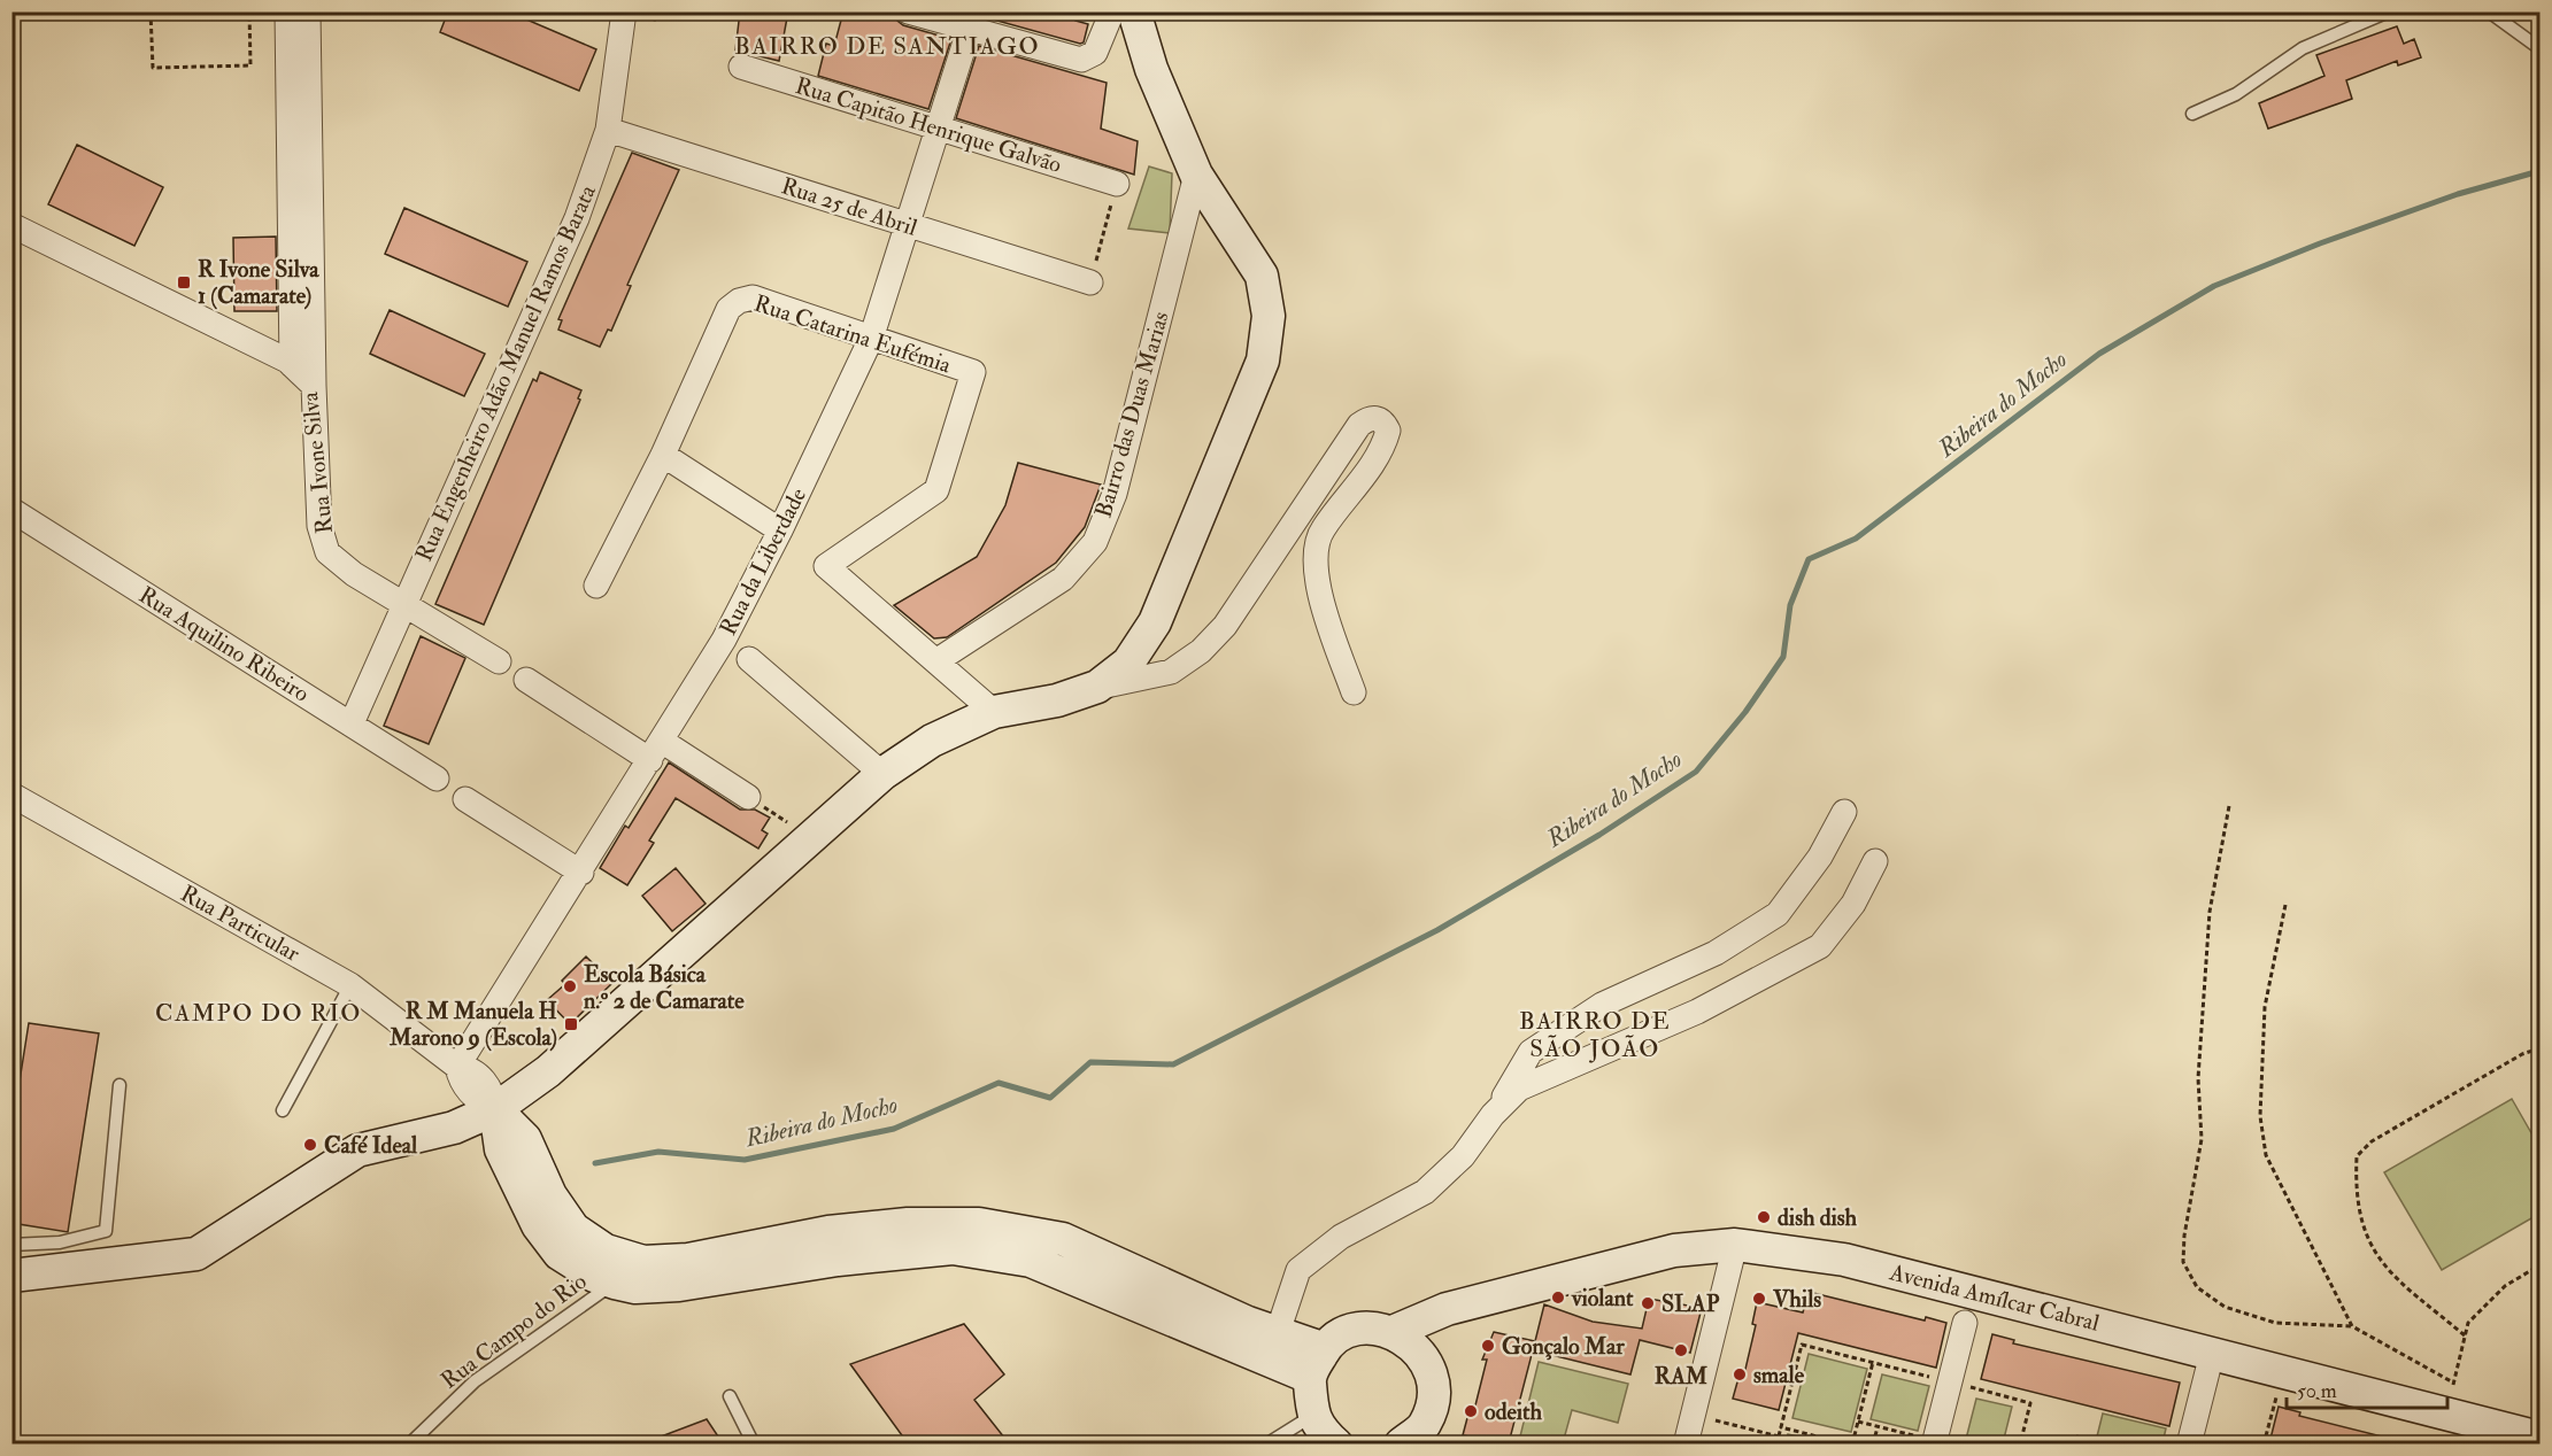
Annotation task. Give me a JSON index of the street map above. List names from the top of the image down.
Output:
{
  "streets": {
    "street": [
      "Rua Capitão Henrique Galvão",
      "Rua 25 de Abril",
      "Rua Catarina Eufémia",
      "Rua Engenheiro Adão Manuel Ramos Barata",
      "Bairro das Duas Marias",
      "Rua Ivone Silva",
      "Rua da Liberdade",
      "Rua Aquilino Ribeiro",
      "Rua Particular",
      "Avenida Amílcar Cabral"
    ],
    "lane": ["Rua Campo do Rio"]
  },
  "crossings": [
    ["Rua Capitão Henrique Galvão", "Rua da Liberdade"],
    ["Rua 25 de Abril", "Rua Engenheiro Adão Manuel Ramos Barata"],
    ["Rua 25 de Abril", "Rua da Liberdade"],
    ["Rua Catarina Eufémia", "Bairro das Duas Marias"],
    ["Rua Catarina Eufémia", "Rua da Liberdade"],
    ["Rua Engenheiro Adão Manuel Ramos Barata", "Rua Ivone Silva"],
    ["Rua Engenheiro Adão Manuel Ramos Barata", "Rua Aquilino Ribeiro"],
    ["Rua da Liberdade", "Rua Particular"]
  ],
  "districts": ["BAIRRO DE SANTIAGO", "CAMPO DO RIO", "BAIRRO DE SÃO JOÃO"],
  "water": ["Ribeira do Mocho"],
  "places": {
    "transit": ["R Ivone Silva 1 (Camarate)", "R M Manuela H Marono 9 (Escola)"],
    "other": [
      "Escola Básica n.º 2 de Camarate",
      "Café Ideal",
      "dish dish",
      "violant",
      "Vhils",
      "SLAP",
      "Gonçalo Mar",
      "RAM",
      "smale",
      "odeith"
    ]
  },
  "scale_bar": "50 m"
}
